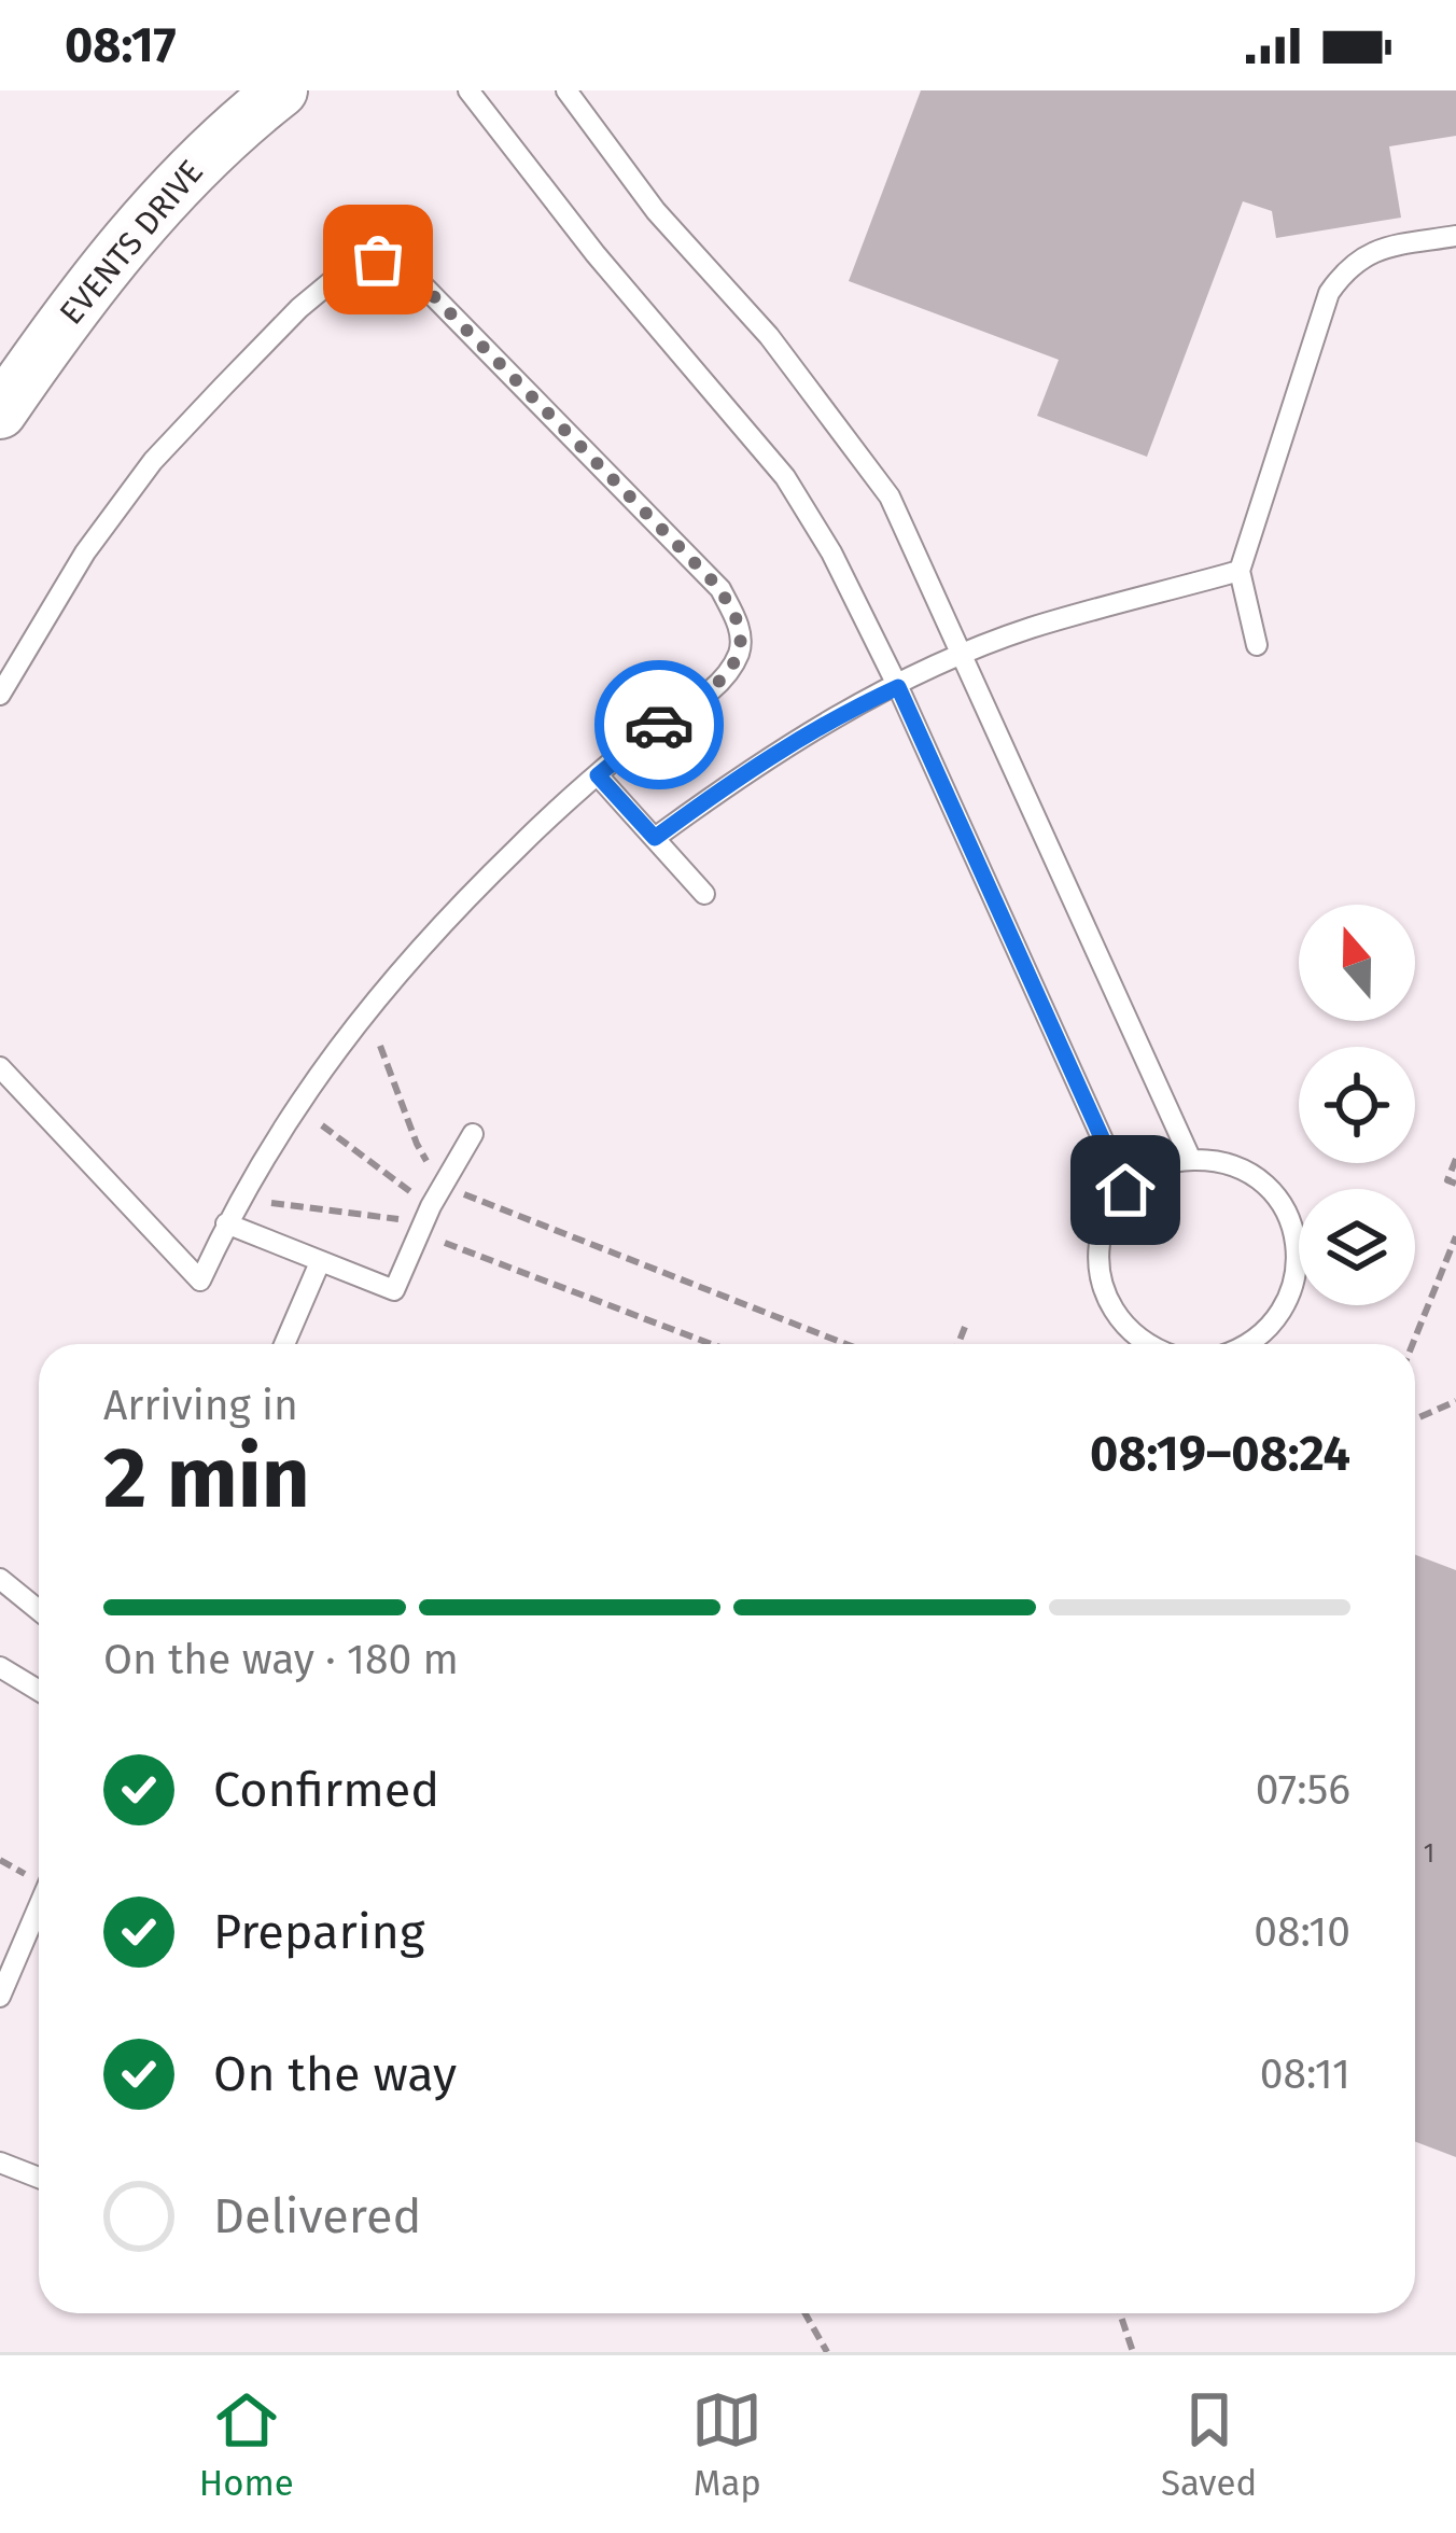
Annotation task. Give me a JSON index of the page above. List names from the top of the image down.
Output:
{
  "streets": {
    "street": ["EVENTS DRIVE"]
  },
  "house_numbers": ["1"],
  "north": "top",
  "page": {
    "status": "08:17",
    "heading": ["2 min", "Arriving in", "08:19–08:24"],
    "bar": "On the way · 180 m",
    "list": [
      ["Confirmed", "07:56"],
      ["Preparing", "08:10"],
      ["On the way", "08:11"],
      "Delivered"
    ],
    "tabs": ["Home", "Map", "Saved"]
  }
}
